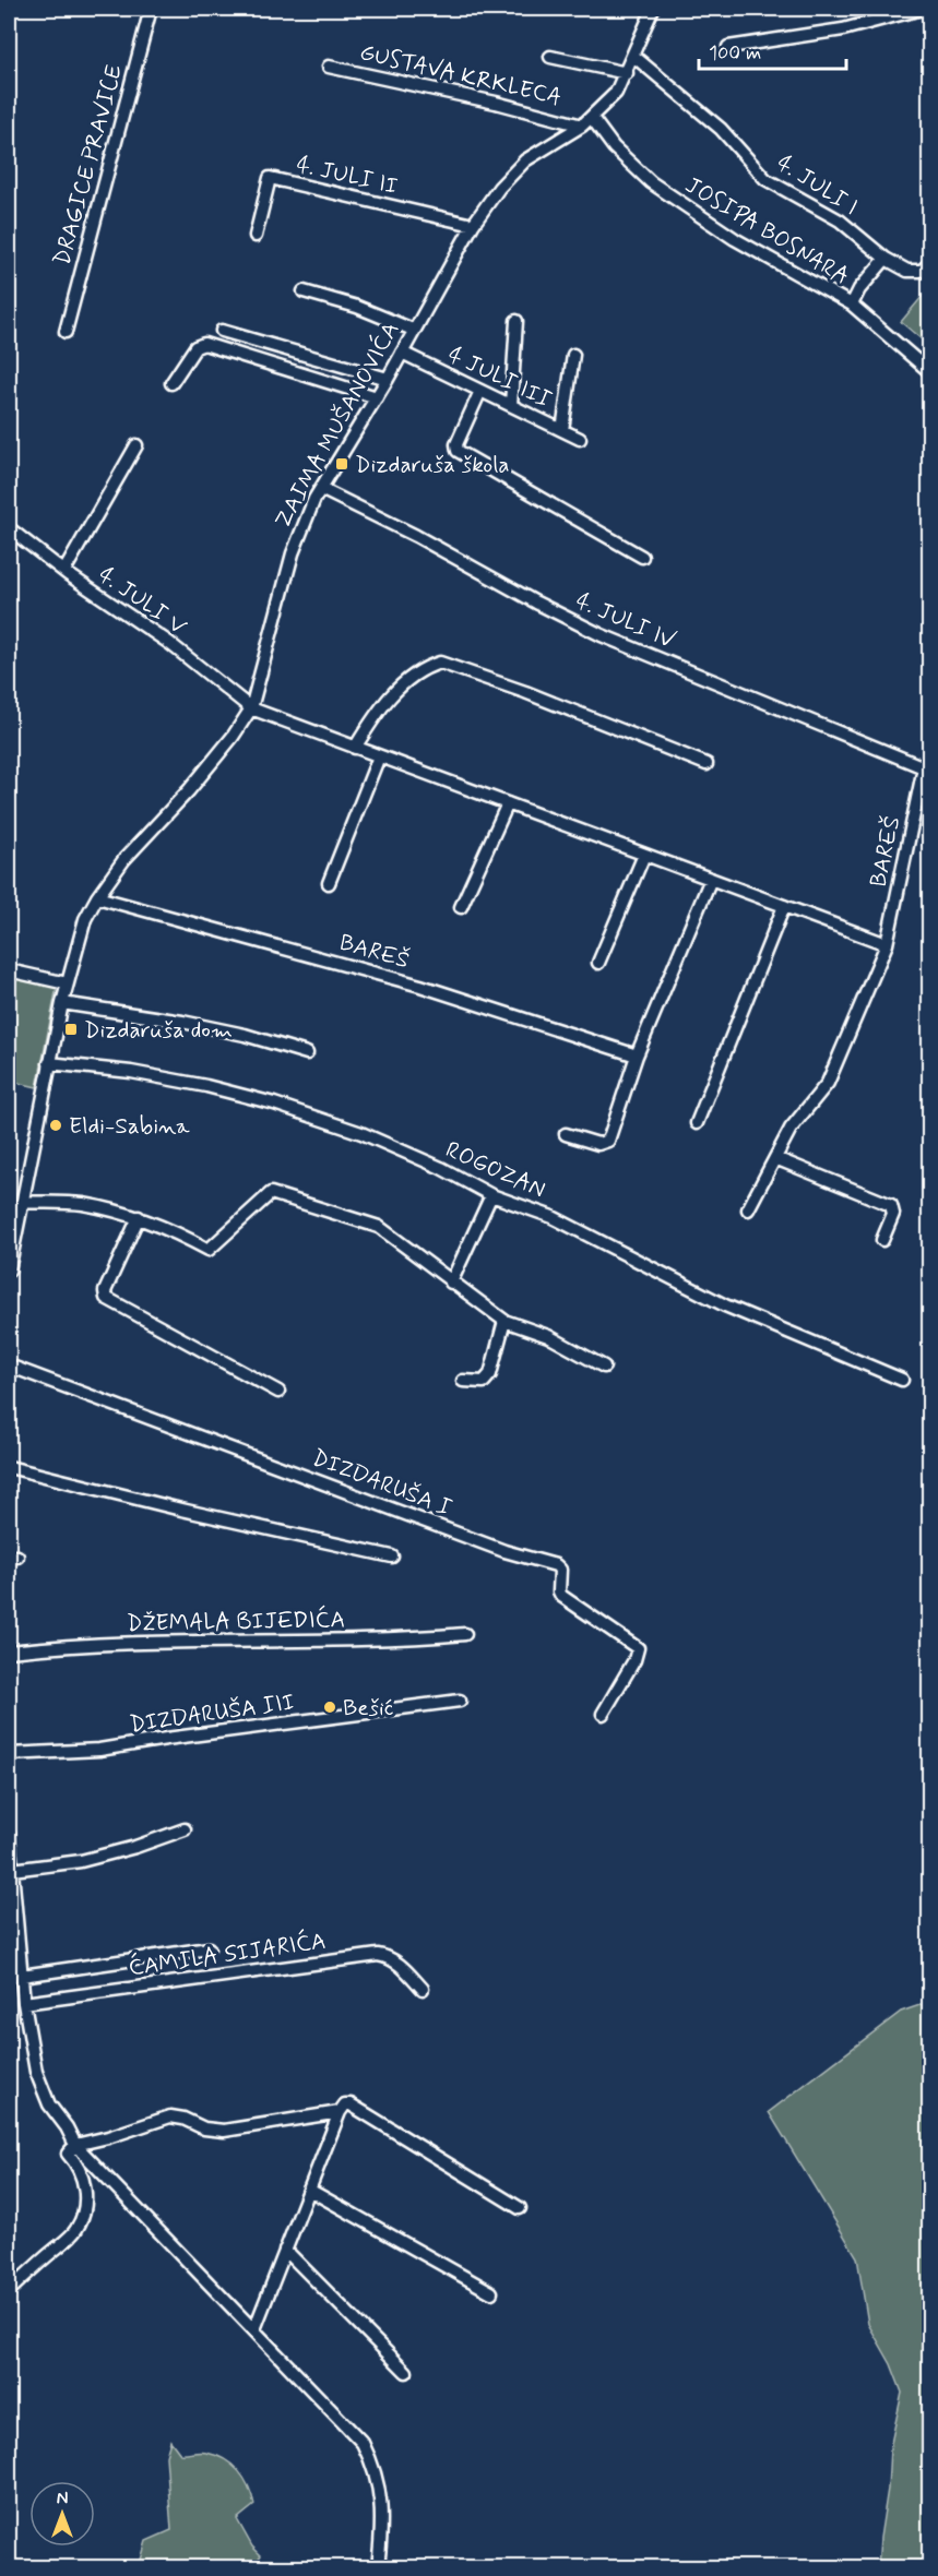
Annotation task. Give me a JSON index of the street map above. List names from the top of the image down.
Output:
{
  "streets": {
    "street": [
      "GUSTAVA KRKLECA",
      "DRAGICE PRAVICE",
      "4. JULI II",
      "4. JULI I",
      "JOSIPA BOSNARA",
      "4 JULI III",
      "ZAIMA MUŠANOVIĆA",
      "4. JULI V",
      "4. JULI IV",
      "BAREŠ",
      "ROGOZAN",
      "DIZDARUŠA I",
      "DŽEMALA BIJEDIĆA",
      "DIZDARUŠA III",
      "ĆAMILA SIJARIĆA"
    ]
  },
  "crossings": [
    ["GUSTAVA KRKLECA", "JOSIPA BOSNARA"],
    ["GUSTAVA KRKLECA", "ZAIMA MUŠANOVIĆA"],
    ["4. JULI II", "ZAIMA MUŠANOVIĆA"],
    ["4. JULI I", "ZAIMA MUŠANOVIĆA"],
    ["JOSIPA BOSNARA", "ZAIMA MUŠANOVIĆA"],
    ["4 JULI III", "ZAIMA MUŠANOVIĆA"],
    ["ZAIMA MUŠANOVIĆA", "4. JULI V"],
    ["ZAIMA MUŠANOVIĆA", "4. JULI IV"],
    ["ZAIMA MUŠANOVIĆA", "BAREŠ"],
    ["ZAIMA MUŠANOVIĆA", "ROGOZAN"],
    ["4. JULI IV", "BAREŠ"]
  ],
  "places": {
    "transit": ["Dizdaruša škola", "Dizdaruša dom"],
    "other": ["Eldi-Sabina", "Bešić"]
  },
  "scale_bar": "100 m",
  "north": "top"
}
